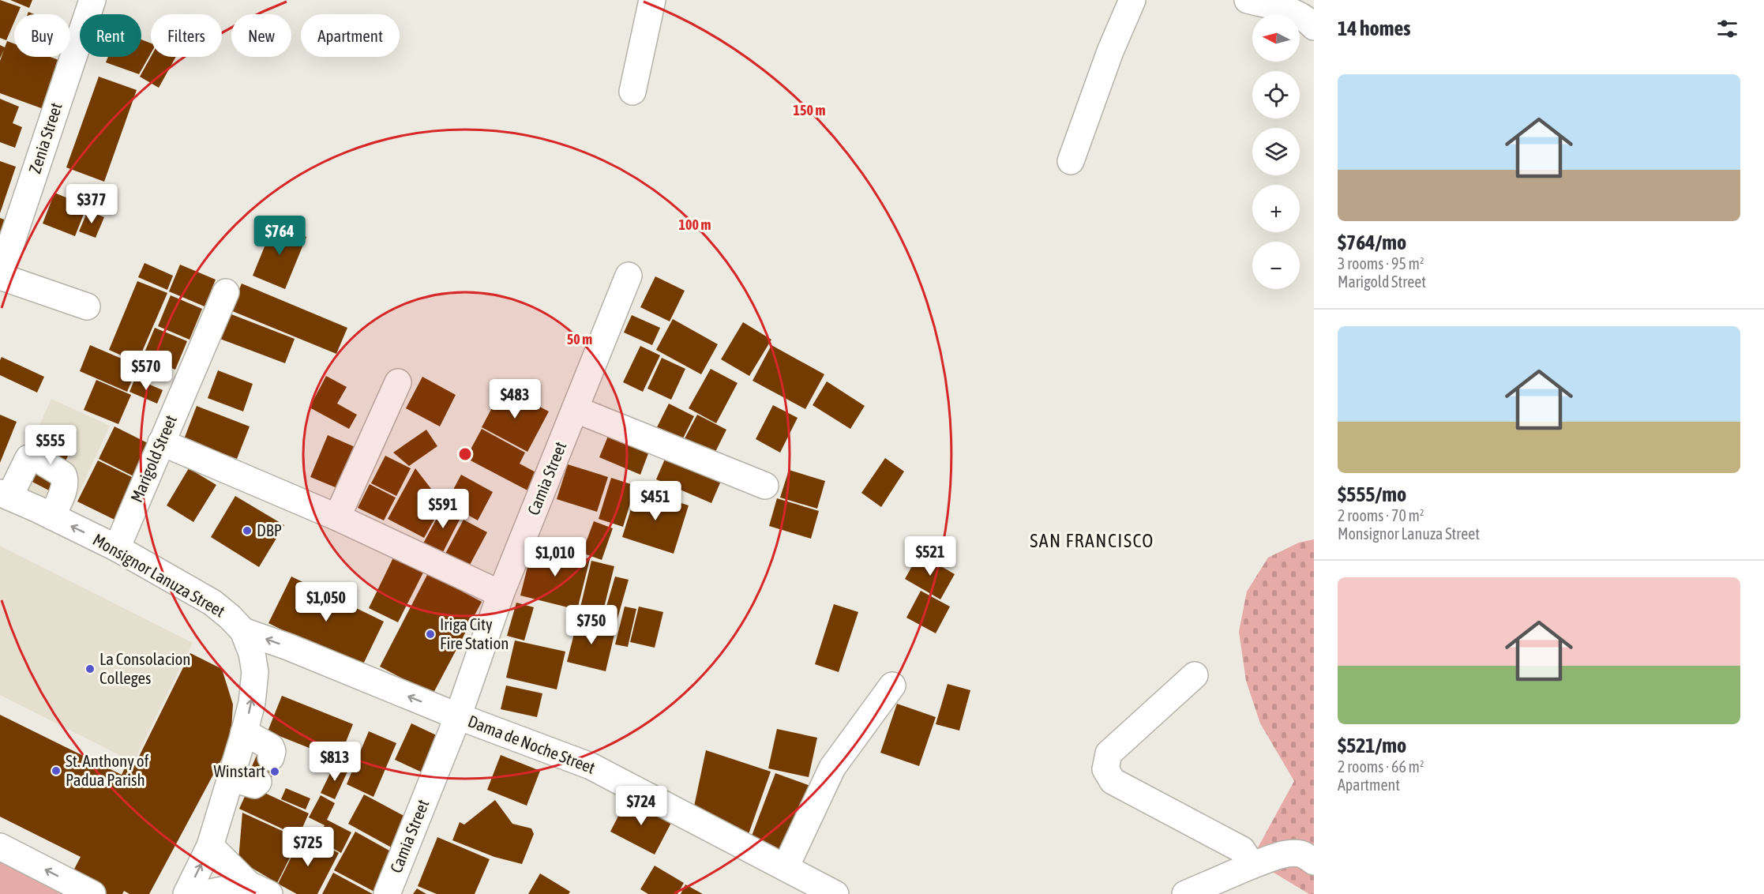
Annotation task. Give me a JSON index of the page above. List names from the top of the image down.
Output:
{
  "streets": {
    "street": [
      "Zenia Street",
      "Marigold Street",
      "Camia Street",
      "Monsignor Lanuza Street",
      "Dama de Noche Street"
    ]
  },
  "crossings": [
    ["Marigold Street", "Monsignor Lanuza Street"],
    ["Camia Street", "Dama de Noche Street"],
    ["Monsignor Lanuza Street", "Dama de Noche Street"]
  ],
  "districts": ["SAN FRANCISCO"],
  "places": [
    "DBP",
    "Iriga City Fire Station",
    "La Consolacion Colleges",
    "St. Anthony of Padua Parish",
    "Winstart"
  ],
  "north": "left",
  "page": {
    "heading": "14 homes",
    "map_buttons": ["+", "−"],
    "chip": [
      "Buy",
      "Rent",
      "Filters",
      "New",
      "Apartment"
    ],
    "list": [
      {
        "name": "$764/mo",
        "note": "3 rooms · 95 m² · Marigold Street"
      },
      {
        "name": "$555/mo",
        "note": "2 rooms · 70 m² · Monsignor Lanuza Street"
      },
      {
        "name": "$521/mo",
        "note": "2 rooms · 66 m² · Apartment"
      }
    ],
    "price": [
      "$377",
      "$764",
      "$570",
      "$483",
      "$555",
      "$451",
      "$591",
      "$521",
      "$1,010",
      "$1,050",
      "$750",
      "$813",
      "$724",
      "$725"
    ]
  },
  "rings": ["150 m", "100 m", "50 m"]
}
